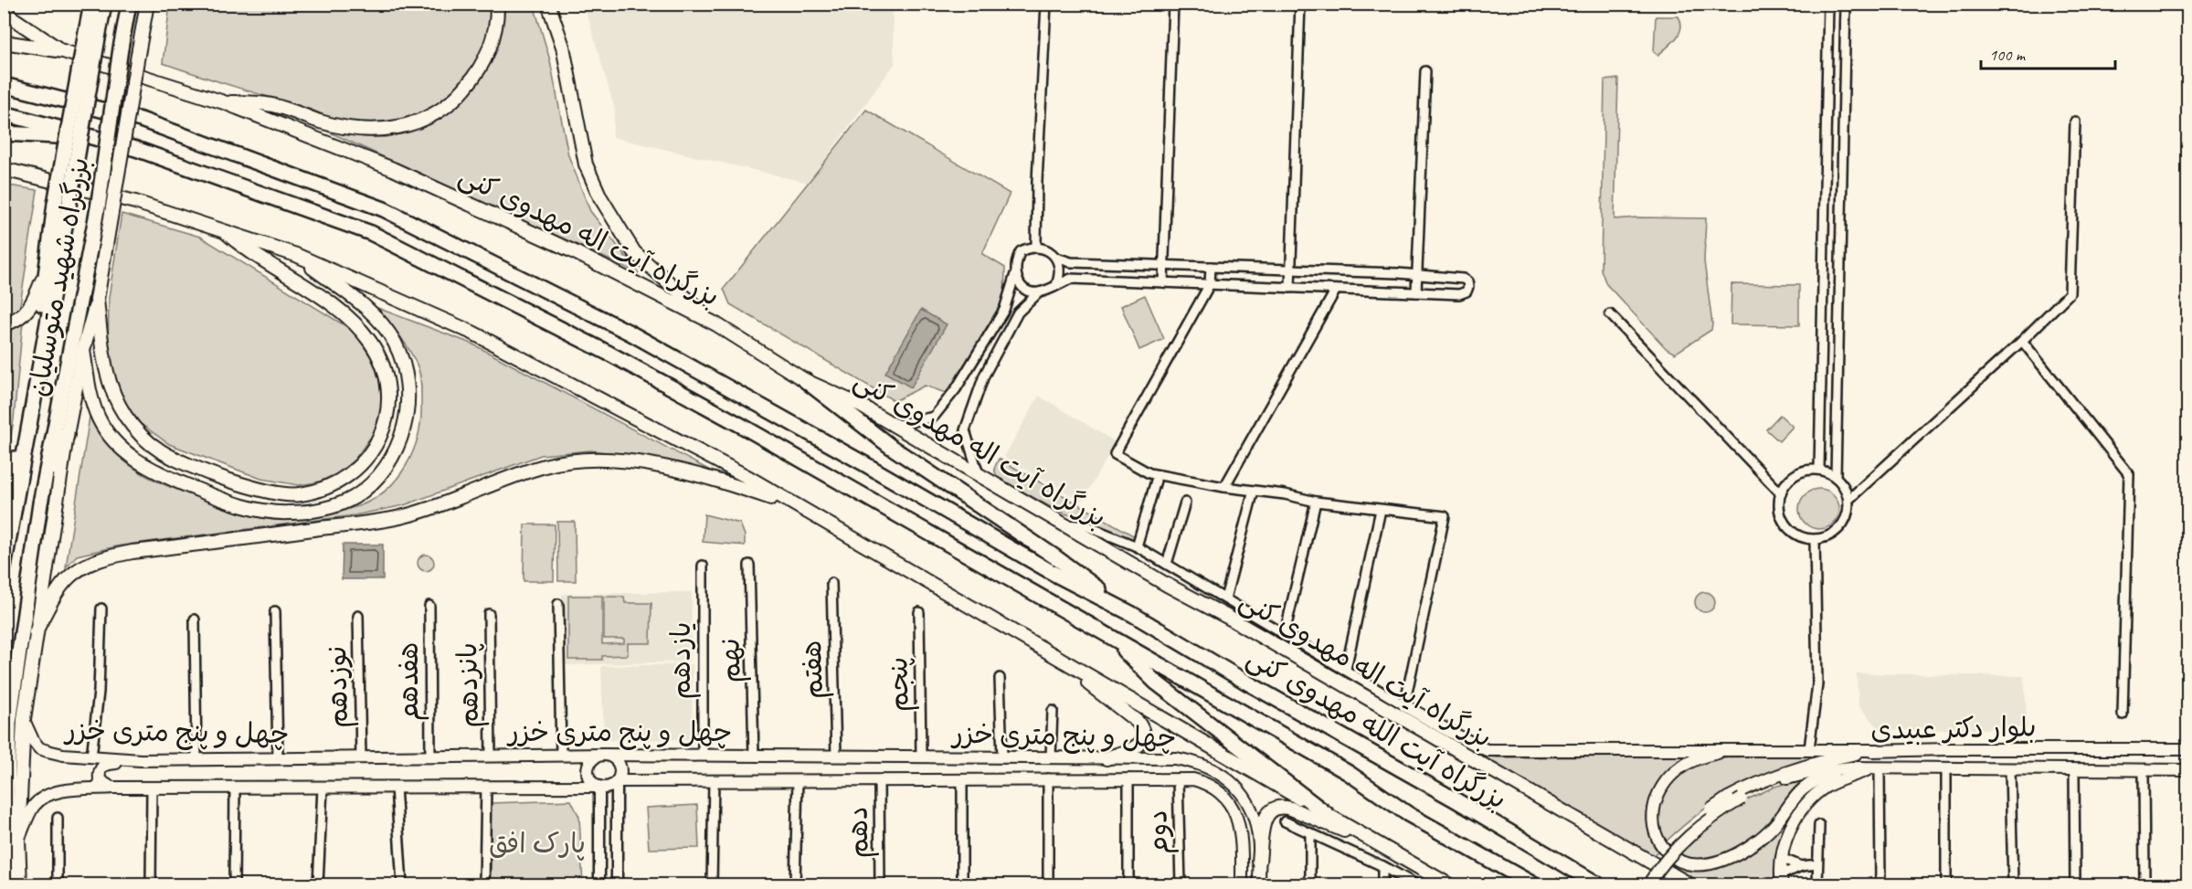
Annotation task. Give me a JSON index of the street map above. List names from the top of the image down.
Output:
{
  "streets": {
    "highway": ["بزرگراه شهید متوسلیان", "بزرگراه آیت الله مهدوی کنی"],
    "main road": ["بزرگراه آیت اله مهدوی کنی", "بلوار دکتر عبیدی", "چهل و پنج متری خزر"],
    "street": [
      "یازدهم",
      "نهم",
      "هفتم",
      "هفدهم",
      "پنجم",
      "پانزدهم",
      "نوزدهم",
      "دهم",
      "دوم"
    ]
  },
  "crossings": [
    ["یازدهم", "چهل و پنج متری خزر"],
    ["نهم", "چهل و پنج متری خزر"],
    ["هفتم", "چهل و پنج متری خزر"],
    ["هفدهم", "چهل و پنج متری خزر"],
    ["پنجم", "چهل و پنج متری خزر"],
    ["پانزدهم", "چهل و پنج متری خزر"],
    ["نوزدهم", "چهل و پنج متری خزر"],
    ["چهل و پنج متری خزر", "دهم"],
    ["چهل و پنج متری خزر", "دوم"]
  ],
  "parks": ["پارک افق"],
  "scale_bar": "100 m"
}
